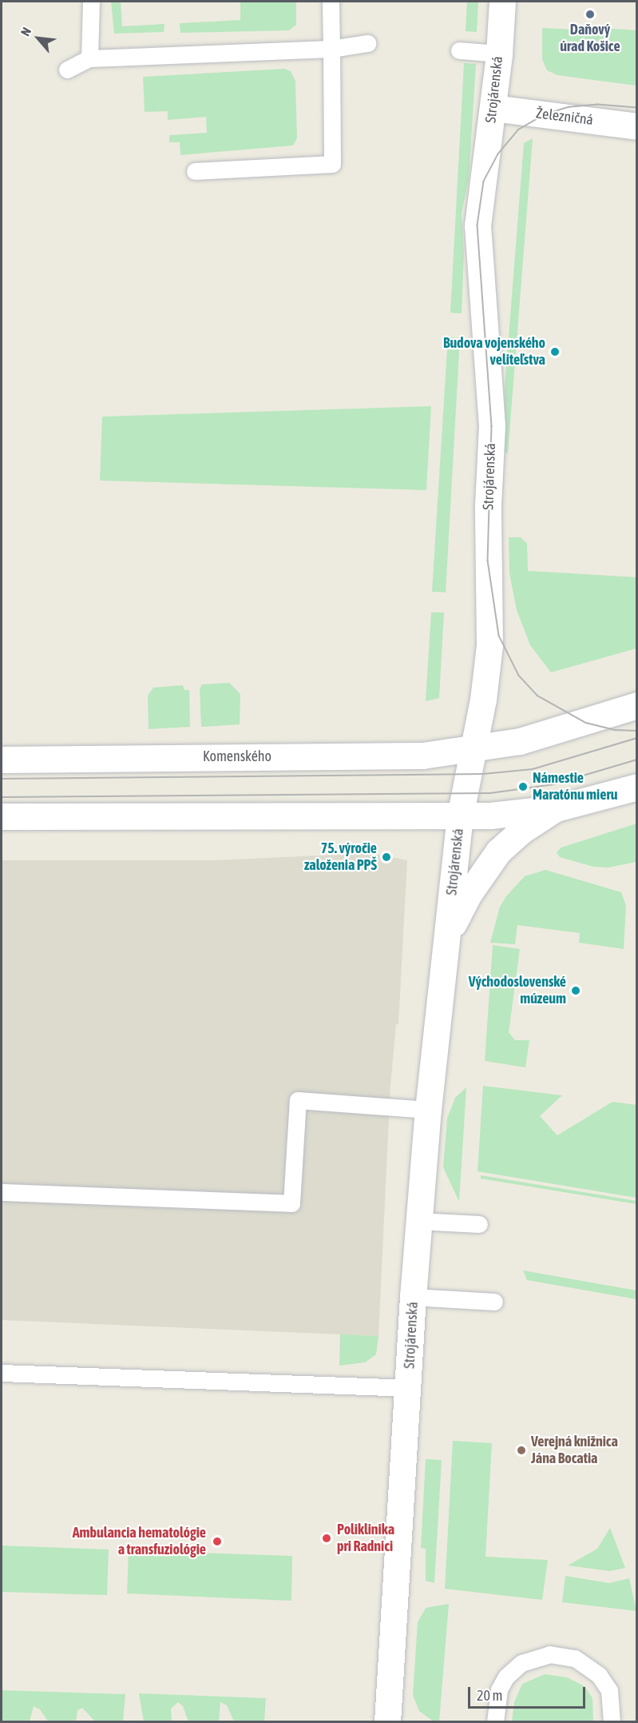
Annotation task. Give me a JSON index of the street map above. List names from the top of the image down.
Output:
{
  "streets": {
    "street": ["Strojárenská", "Železničná", "Komenského"]
  },
  "crossings": [
    ["Strojárenská", "Železničná"],
    ["Strojárenská", "Komenského"]
  ],
  "places": [
    "Daňový úrad Košice",
    "Budova vojenského veliteľstva",
    "Námestie Maratónu mieru",
    "75. výročie založenia PPŠ",
    "Východoslovenské múzeum",
    "Verejná knižnica Jána Bocatia",
    "Poliklinika pri Radnici",
    "Ambulancia hematológie a transfuziológie"
  ],
  "scale_bar": "20 m",
  "north": "top left"
}
